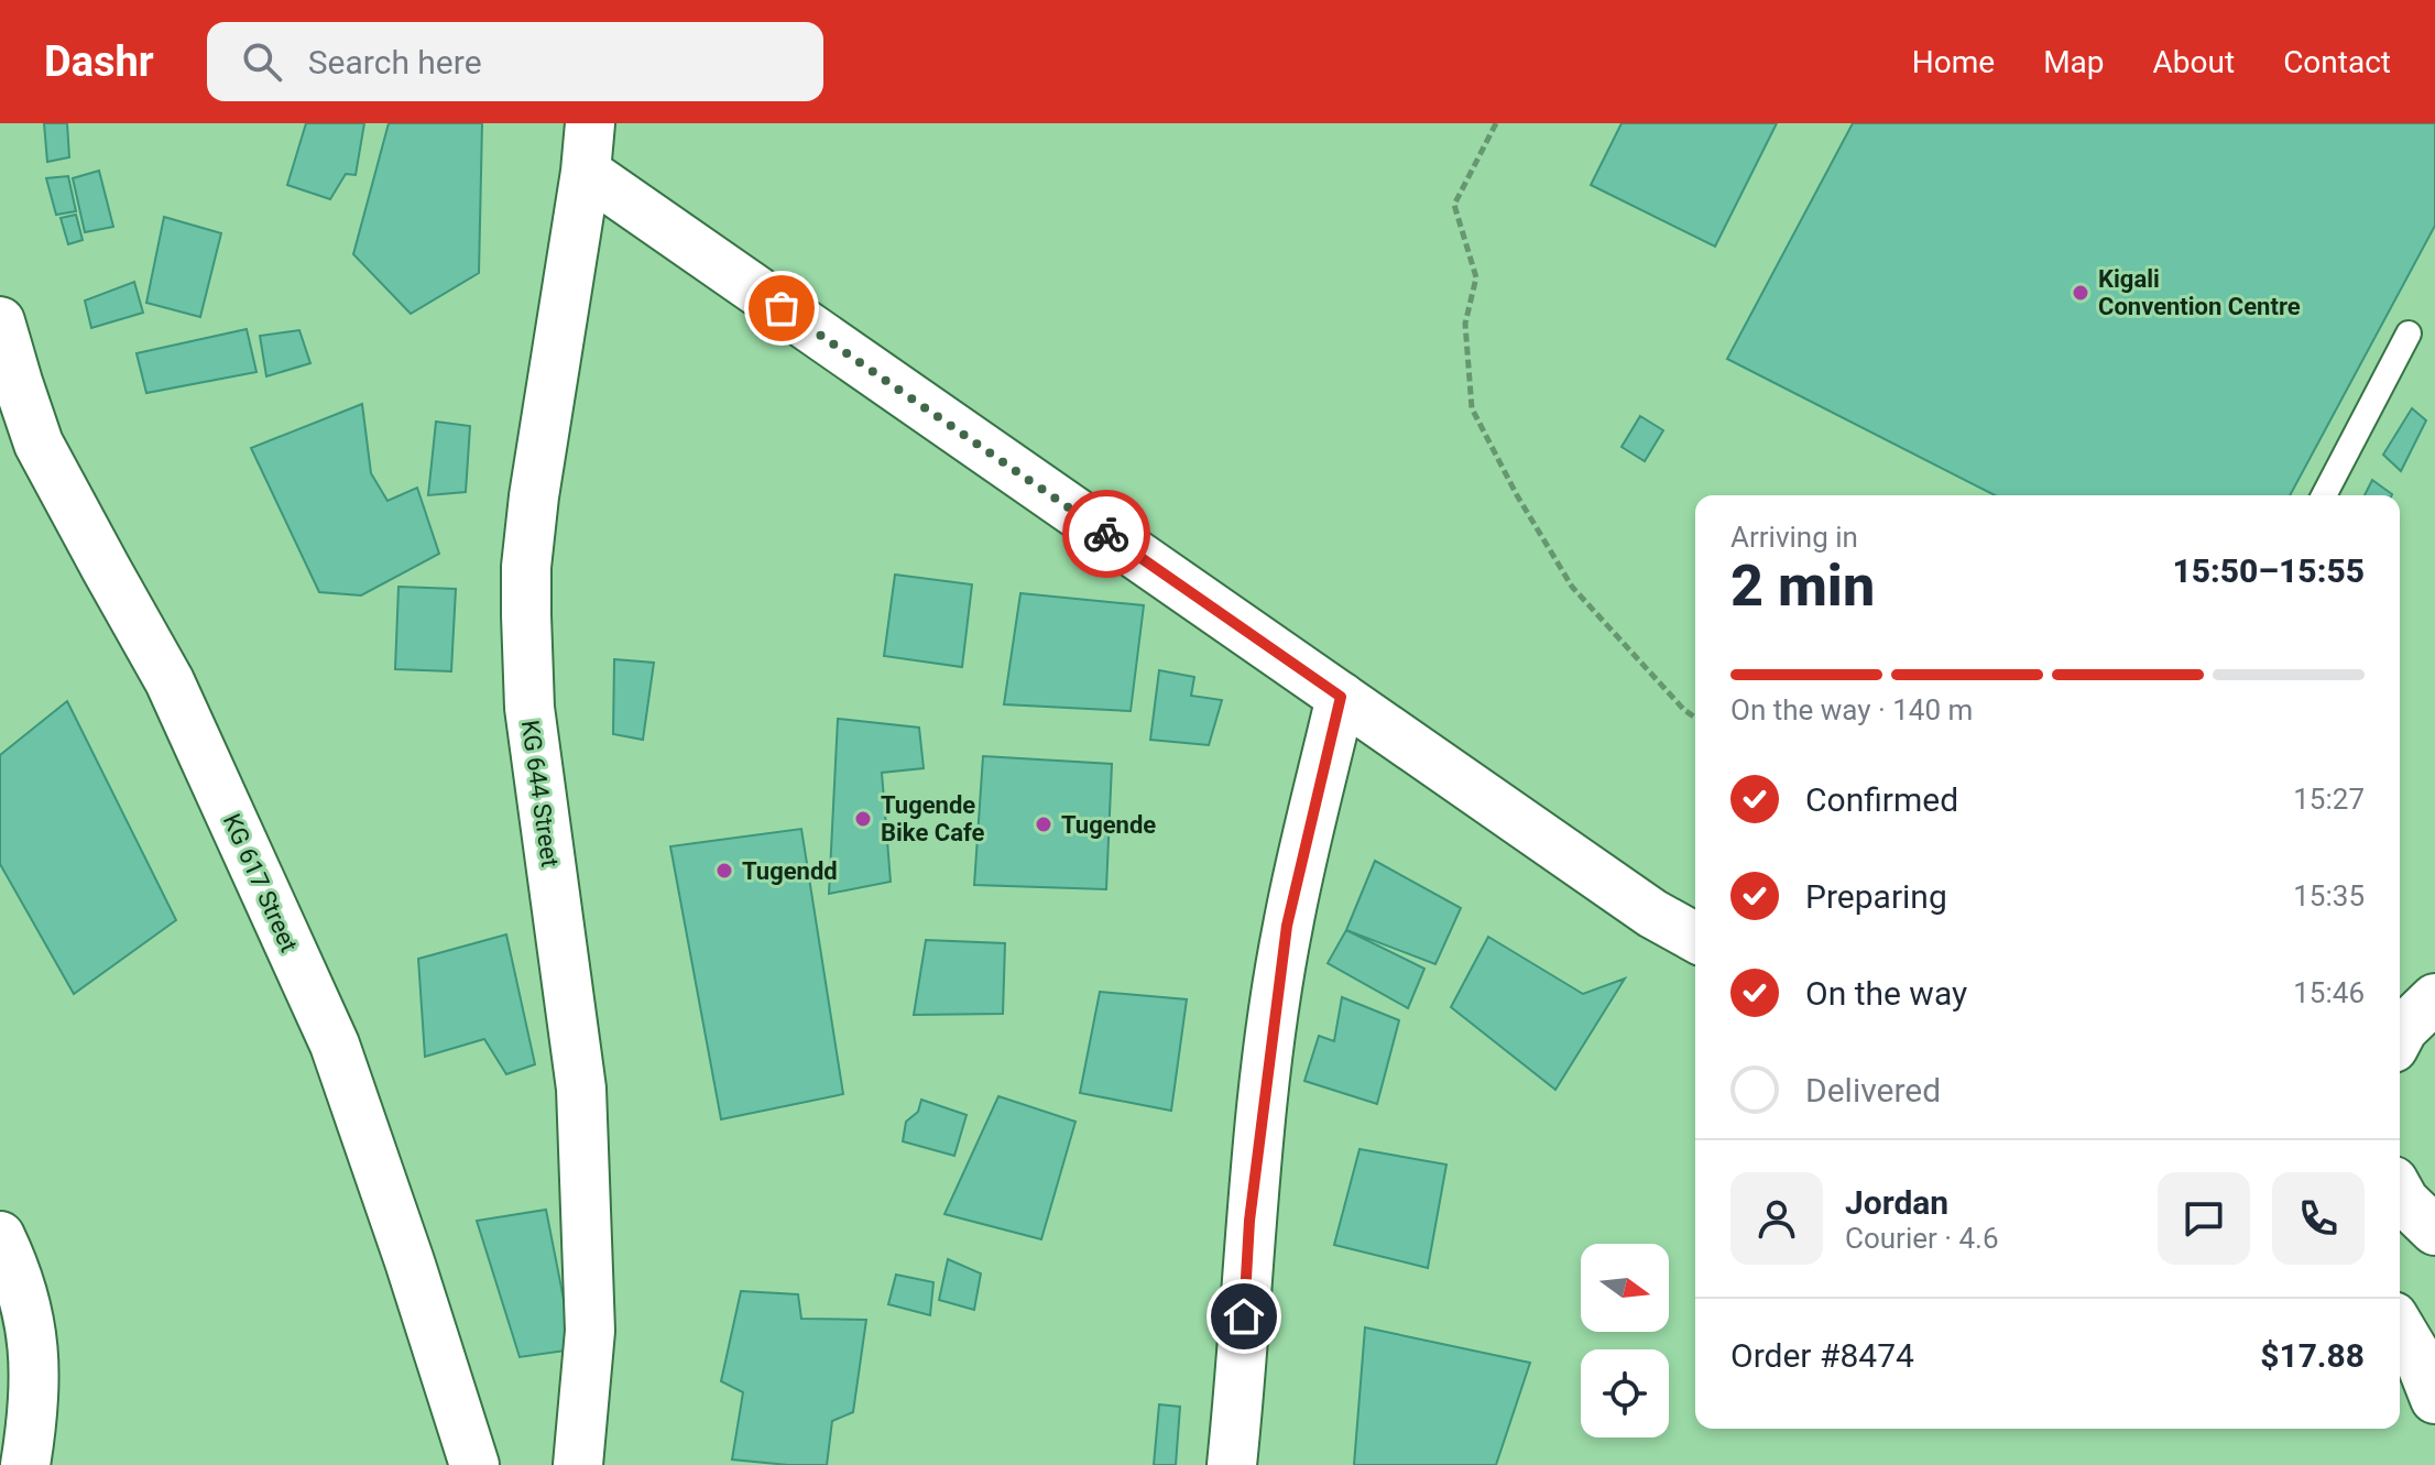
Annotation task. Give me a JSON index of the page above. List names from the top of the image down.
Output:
{
  "streets": {
    "main road": ["KG 644 Street", "KG 617 Street"]
  },
  "places": [
    "Kigali Convention Centre",
    "Tugende Bike Cafe",
    "Tugende",
    "Tugendd"
  ],
  "north": "right",
  "page": {
    "header": "Dashr",
    "search": "Search here",
    "nav": [
      "Home",
      "Map",
      "About",
      "Contact"
    ],
    "heading": ["2 min", "Arriving in", "15:50–15:55"],
    "panel": [
      "Jordan",
      "Courier · 4.6",
      "Order #8474",
      "$17.88"
    ],
    "bar": "On the way · 140 m",
    "list": [
      ["Confirmed", "15:27"],
      ["Preparing", "15:35"],
      ["On the way", "15:46"],
      "Delivered"
    ]
  }
}
